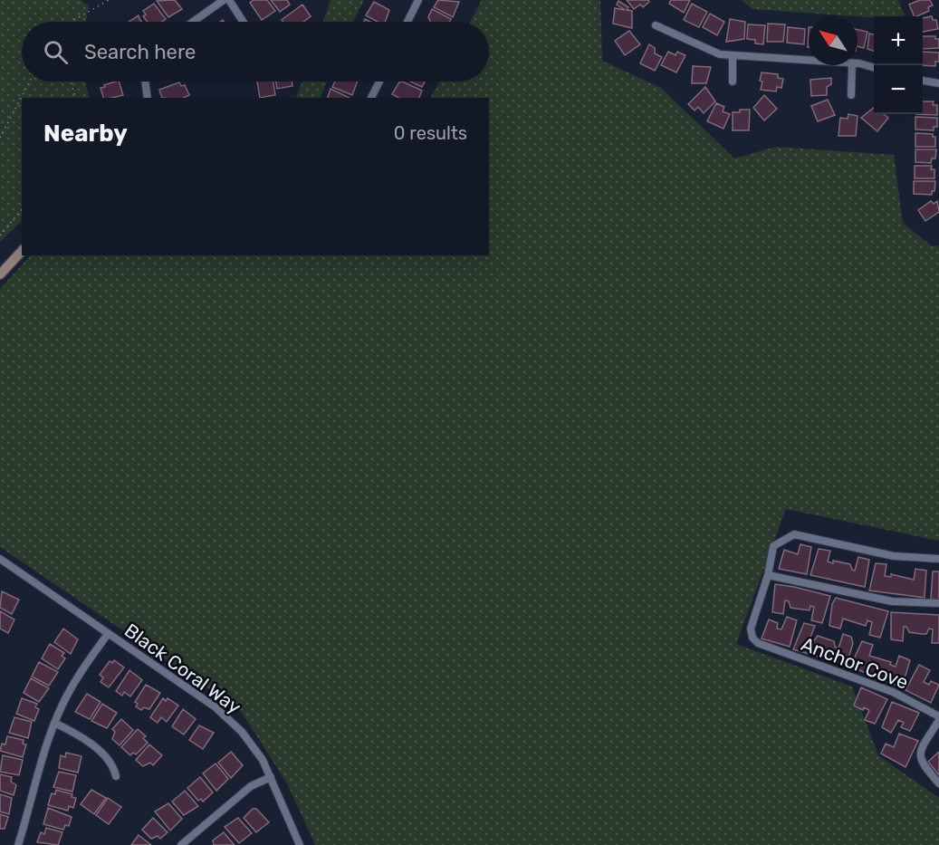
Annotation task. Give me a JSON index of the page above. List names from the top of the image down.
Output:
{
  "streets": {
    "street": ["Anchor Cove", "Black Coral Way"]
  },
  "north": "top left",
  "page": {
    "map_buttons": ["+", "−"],
    "search": "Search here",
    "heading": ["Nearby", "0 results"]
  }
}
